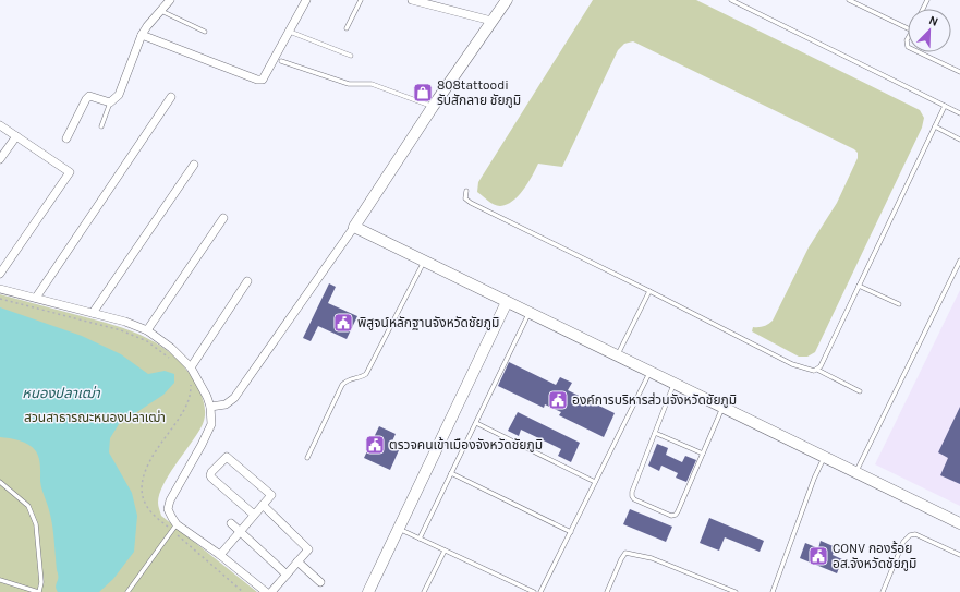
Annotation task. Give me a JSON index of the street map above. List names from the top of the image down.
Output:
{
  "water": ["หนองปลาเฒ่า"],
  "parks": ["สวนสาธารณะหนองปลาเฒ่า"],
  "places": {
    "shop": ["808tattoodi รับสักลาย ชัยภูมิ"],
    "public building": [
      "พิสูจน์หลักฐานจังหวัดชัยภูมิ",
      "องค์การบริหารส่วนจังหวัดชัยภูมิ",
      "ตรวจคนเข้าเมืองจังหวัดชัยภูมิ",
      "CONV กองร้อย อส.จังหวัดชัยภูมิ"
    ]
  },
  "north": "top right"
}
